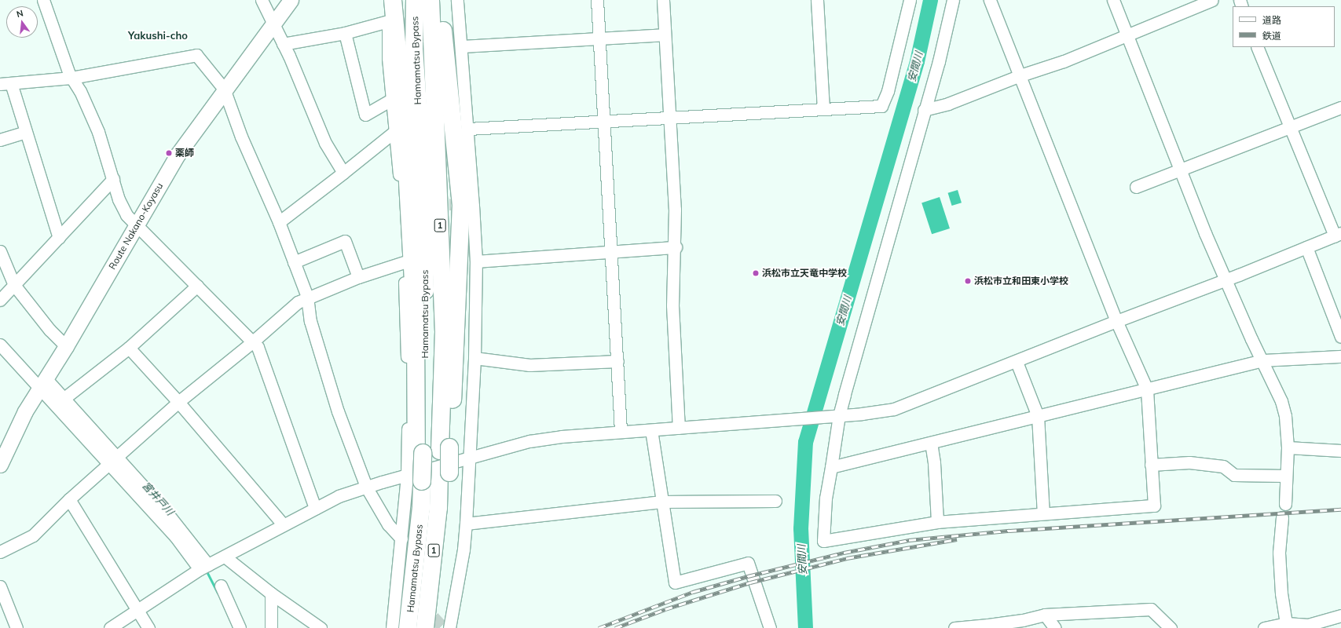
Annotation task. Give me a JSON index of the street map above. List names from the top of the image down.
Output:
{
  "streets": {
    "highway": ["Hamamatsu Bypass", "1"],
    "main road": ["Route Nakano-Koyasu"]
  },
  "crossings": [
    ["Hamamatsu Bypass", "1"]
  ],
  "districts": ["Yakushi-cho"],
  "water": ["安間川", "宮井戸川"],
  "places": ["薬師", "浜松市立天竜中学校", "浜松市立和田東小学校"],
  "legend": ["道路", "鉄道"],
  "north": "top"
}
